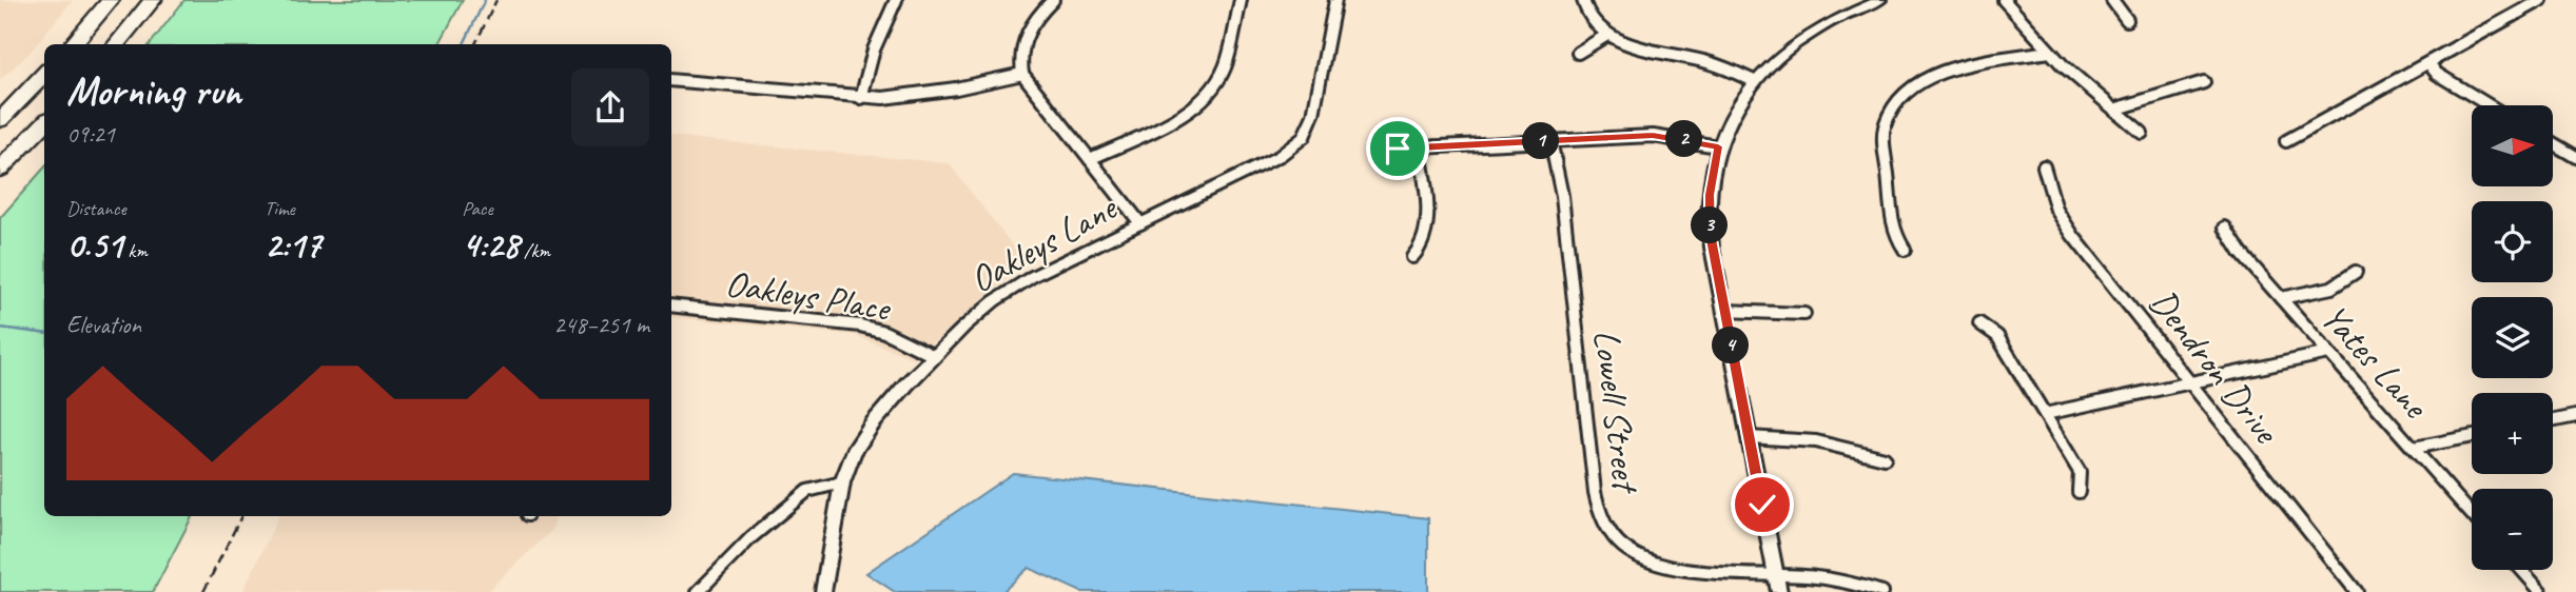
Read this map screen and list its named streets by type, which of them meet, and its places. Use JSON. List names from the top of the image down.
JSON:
{
  "streets": {
    "street": [
      "Oakleys Lane",
      "Oakleys Place",
      "Yates Lane",
      "Dendron Drive",
      "Lowell Street"
    ]
  },
  "crossings": [
    ["Oakleys Lane", "Oakleys Place"]
  ],
  "north": "right",
  "page": {
    "heading": ["Morning run", "09:21"],
    "map_buttons": ["+", "−"],
    "pins": [
      "2",
      "1",
      "3",
      "4"
    ],
    "stats": [
      ["Distance", "0.51 km"],
      ["Time", "2:17"],
      ["Pace", "4:28 /km"]
    ],
    "chart": ["Elevation", "248–251 m"]
  }
}
